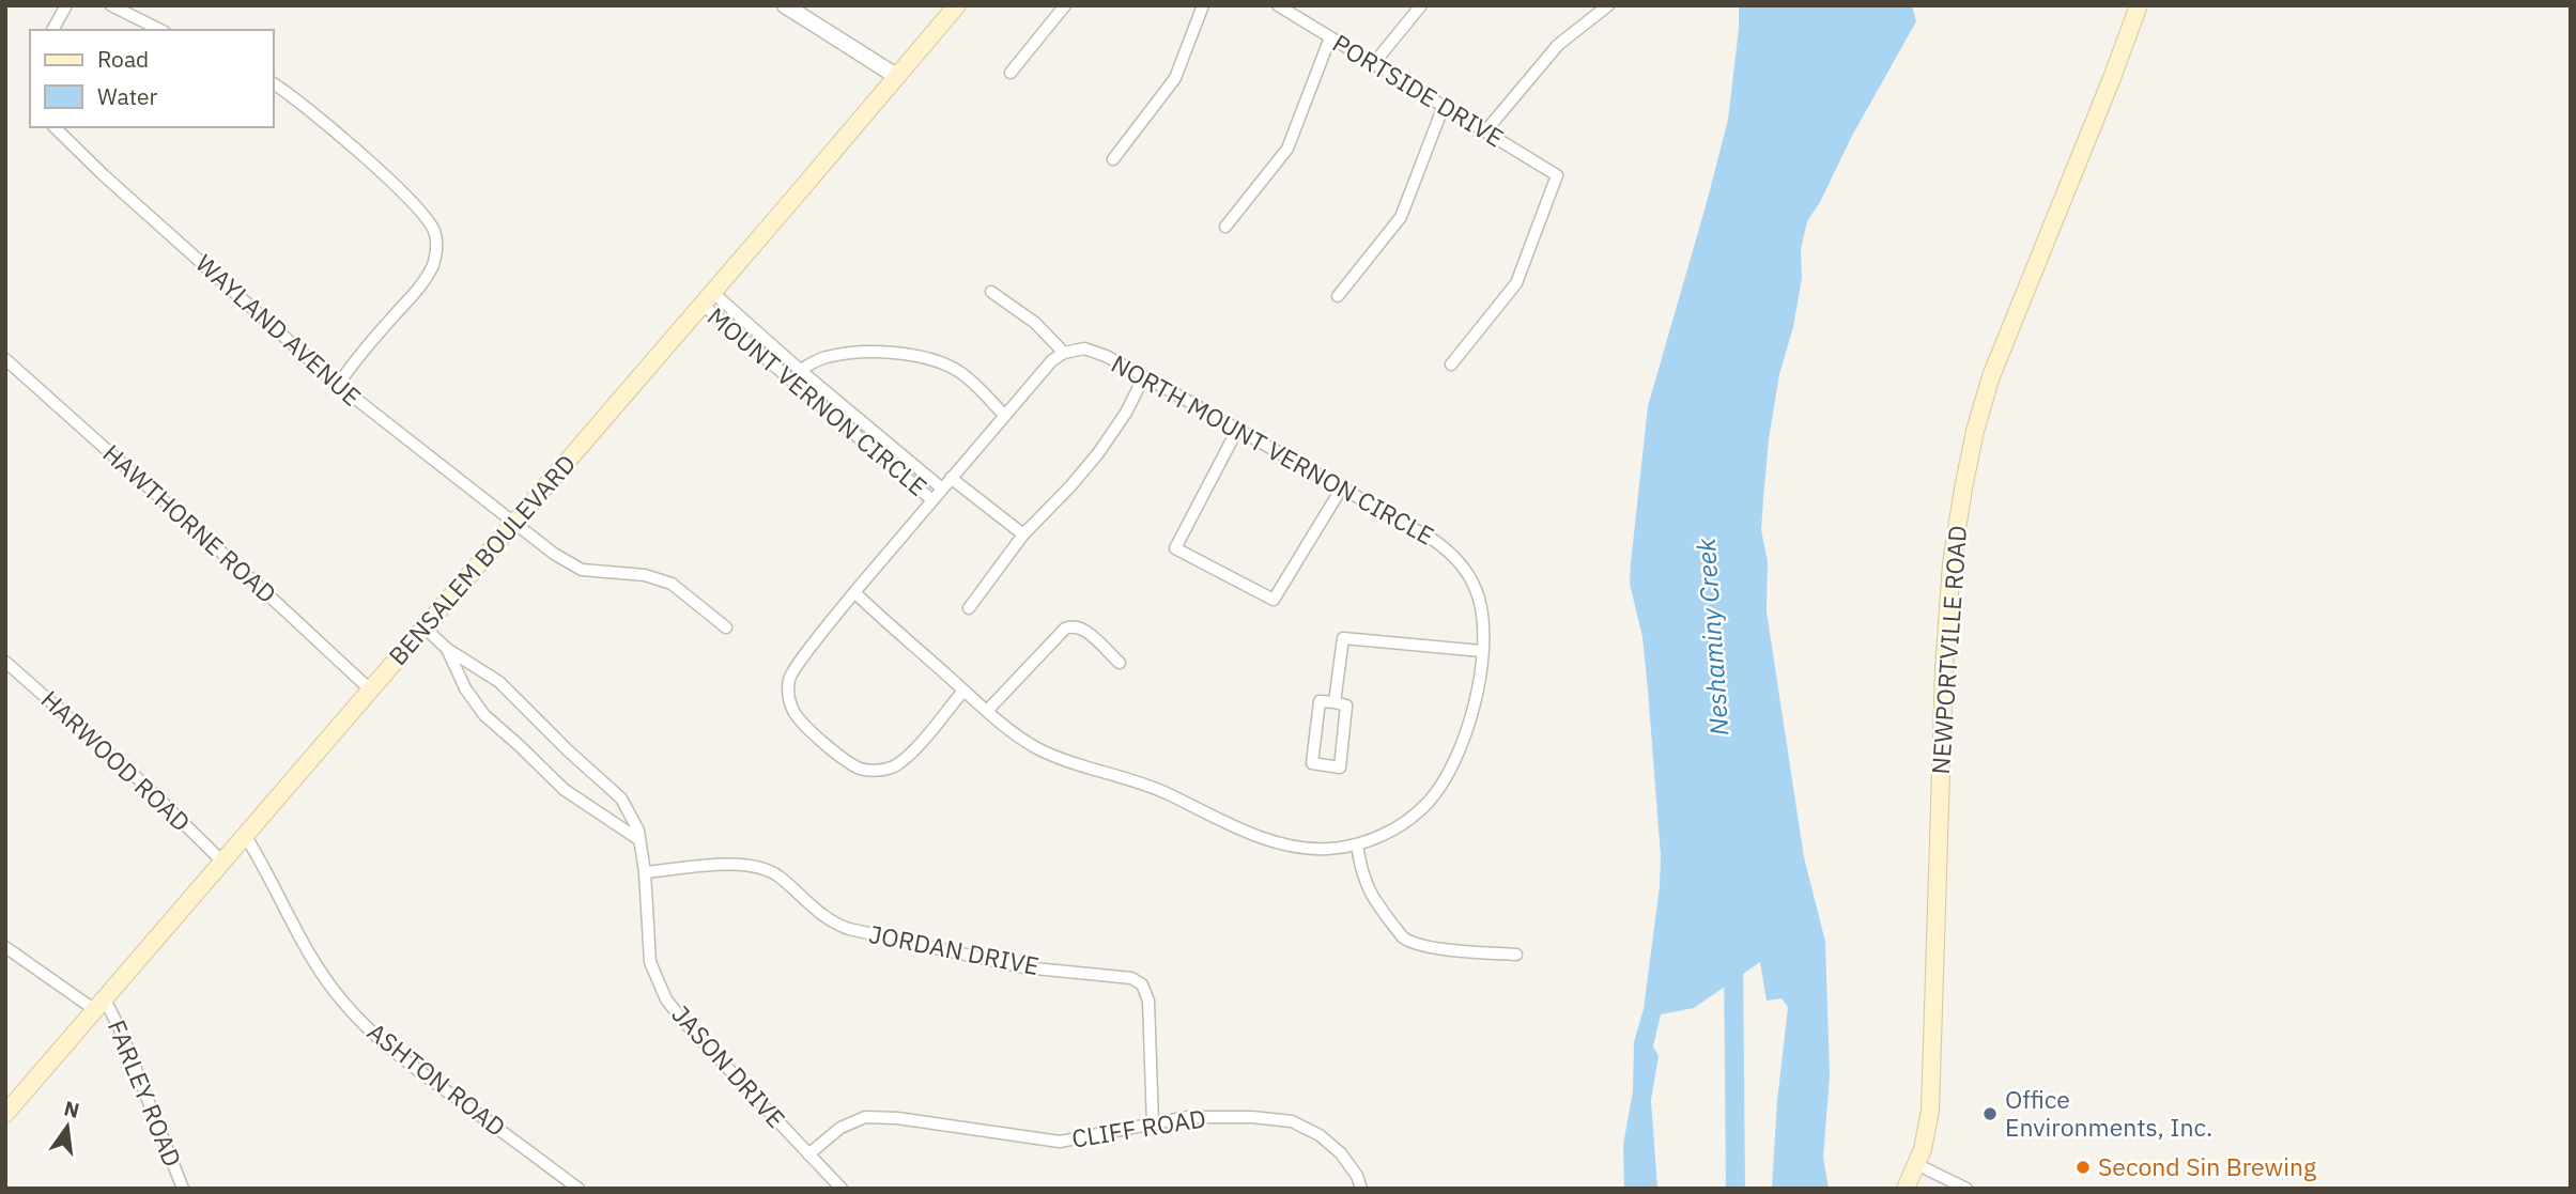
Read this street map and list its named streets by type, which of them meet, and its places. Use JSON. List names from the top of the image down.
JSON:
{
  "streets": {
    "main road": ["BENSALEM BOULEVARD", "NEWPORTVILLE ROAD"],
    "street": [
      "PORTSIDE DRIVE",
      "WAYLAND AVENUE",
      "MOUNT VERNON CIRCLE",
      "NORTH MOUNT VERNON CIRCLE",
      "HAWTHORNE ROAD",
      "HARWOOD ROAD",
      "JORDAN DRIVE",
      "JASON DRIVE",
      "ASHTON ROAD",
      "FARLEY ROAD",
      "CLIFF ROAD"
    ]
  },
  "crossings": [
    ["WAYLAND AVENUE", "BENSALEM BOULEVARD"],
    ["MOUNT VERNON CIRCLE", "BENSALEM BOULEVARD"],
    ["HAWTHORNE ROAD", "BENSALEM BOULEVARD"],
    ["BENSALEM BOULEVARD", "HARWOOD ROAD"],
    ["BENSALEM BOULEVARD", "JASON DRIVE"],
    ["BENSALEM BOULEVARD", "ASHTON ROAD"],
    ["BENSALEM BOULEVARD", "FARLEY ROAD"],
    ["JORDAN DRIVE", "JASON DRIVE"],
    ["JORDAN DRIVE", "CLIFF ROAD"],
    ["JASON DRIVE", "CLIFF ROAD"]
  ],
  "water": ["Neshaminy Creek"],
  "places": ["Office Environments, Inc.", "Second Sin Brewing"],
  "legend": ["Road", "Water"],
  "north": "top"
}
